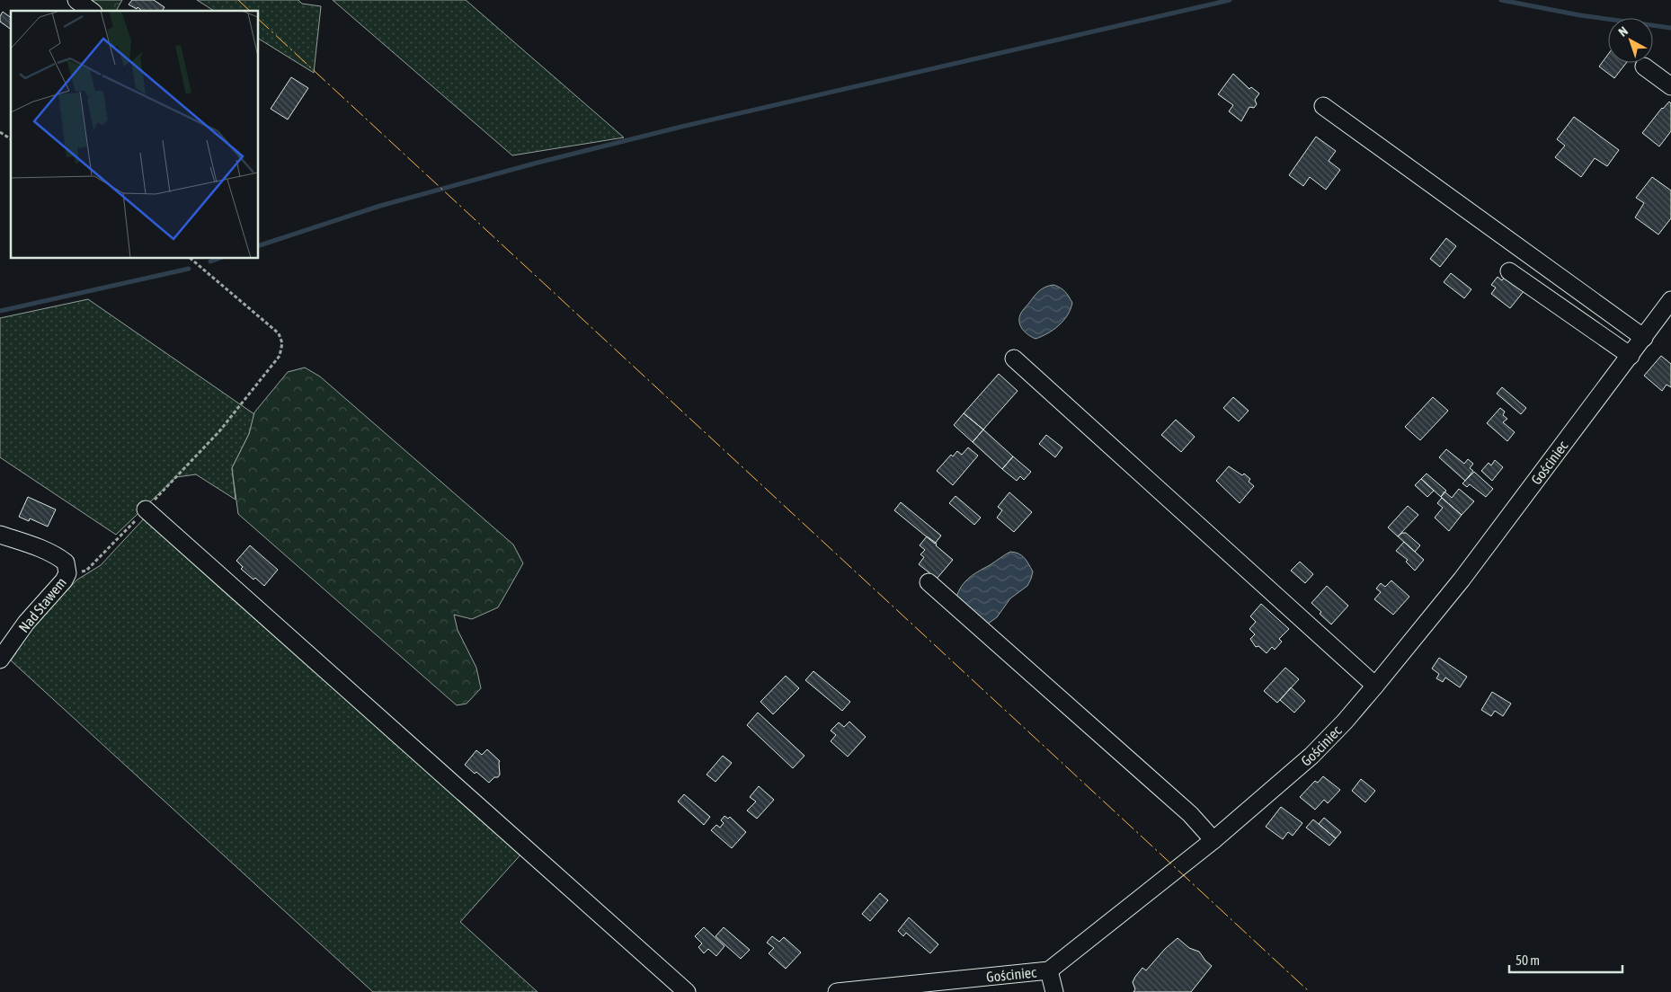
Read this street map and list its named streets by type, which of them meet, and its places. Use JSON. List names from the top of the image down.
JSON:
{
  "streets": {
    "street": ["Gościniec", "Nad Stawem"]
  },
  "scale_bar": "50 m",
  "north": "top left"
}
